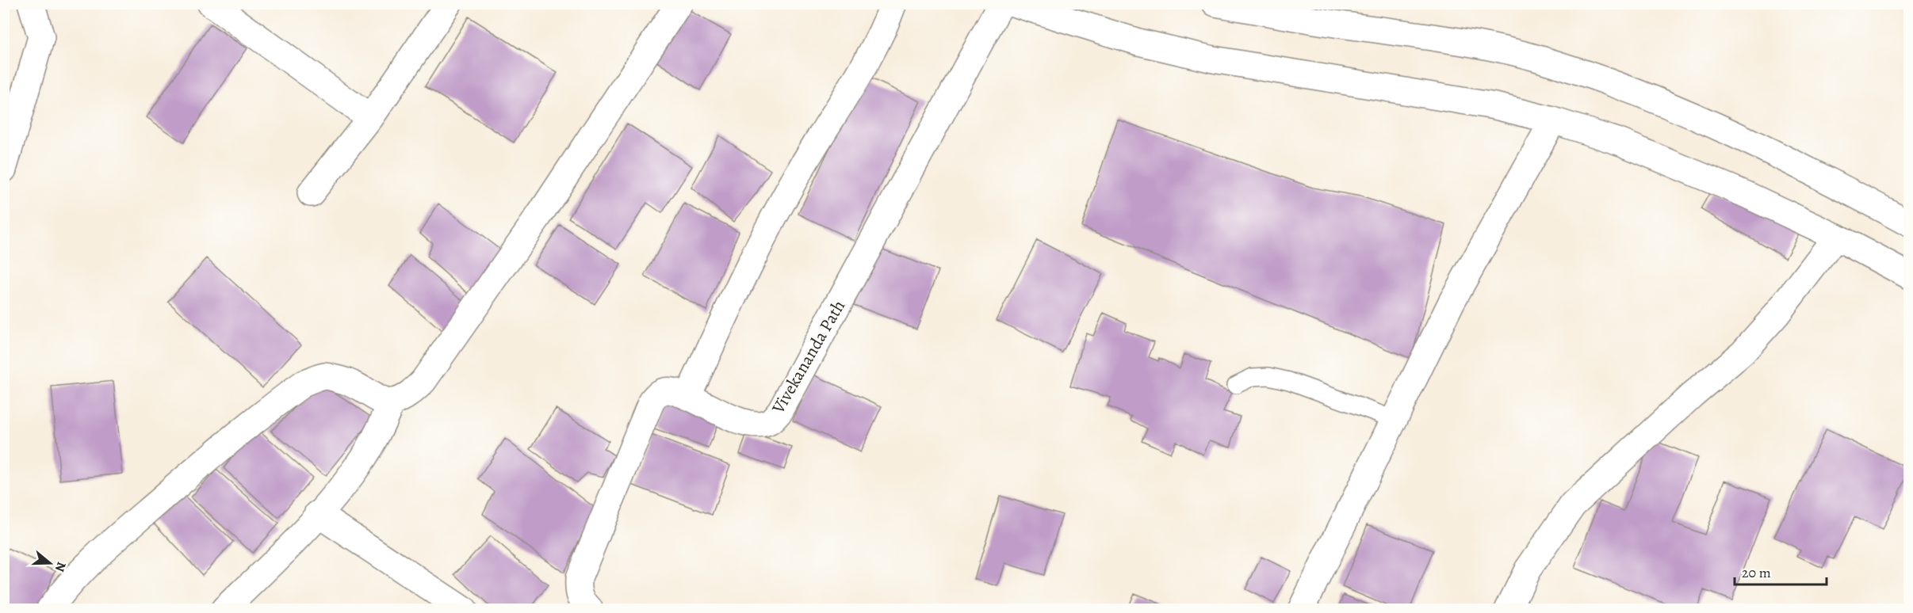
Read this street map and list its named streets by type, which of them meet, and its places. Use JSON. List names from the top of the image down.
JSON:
{
  "streets": {
    "street": ["Vivekananda Path"]
  },
  "scale_bar": "20 m",
  "north": "right"
}
